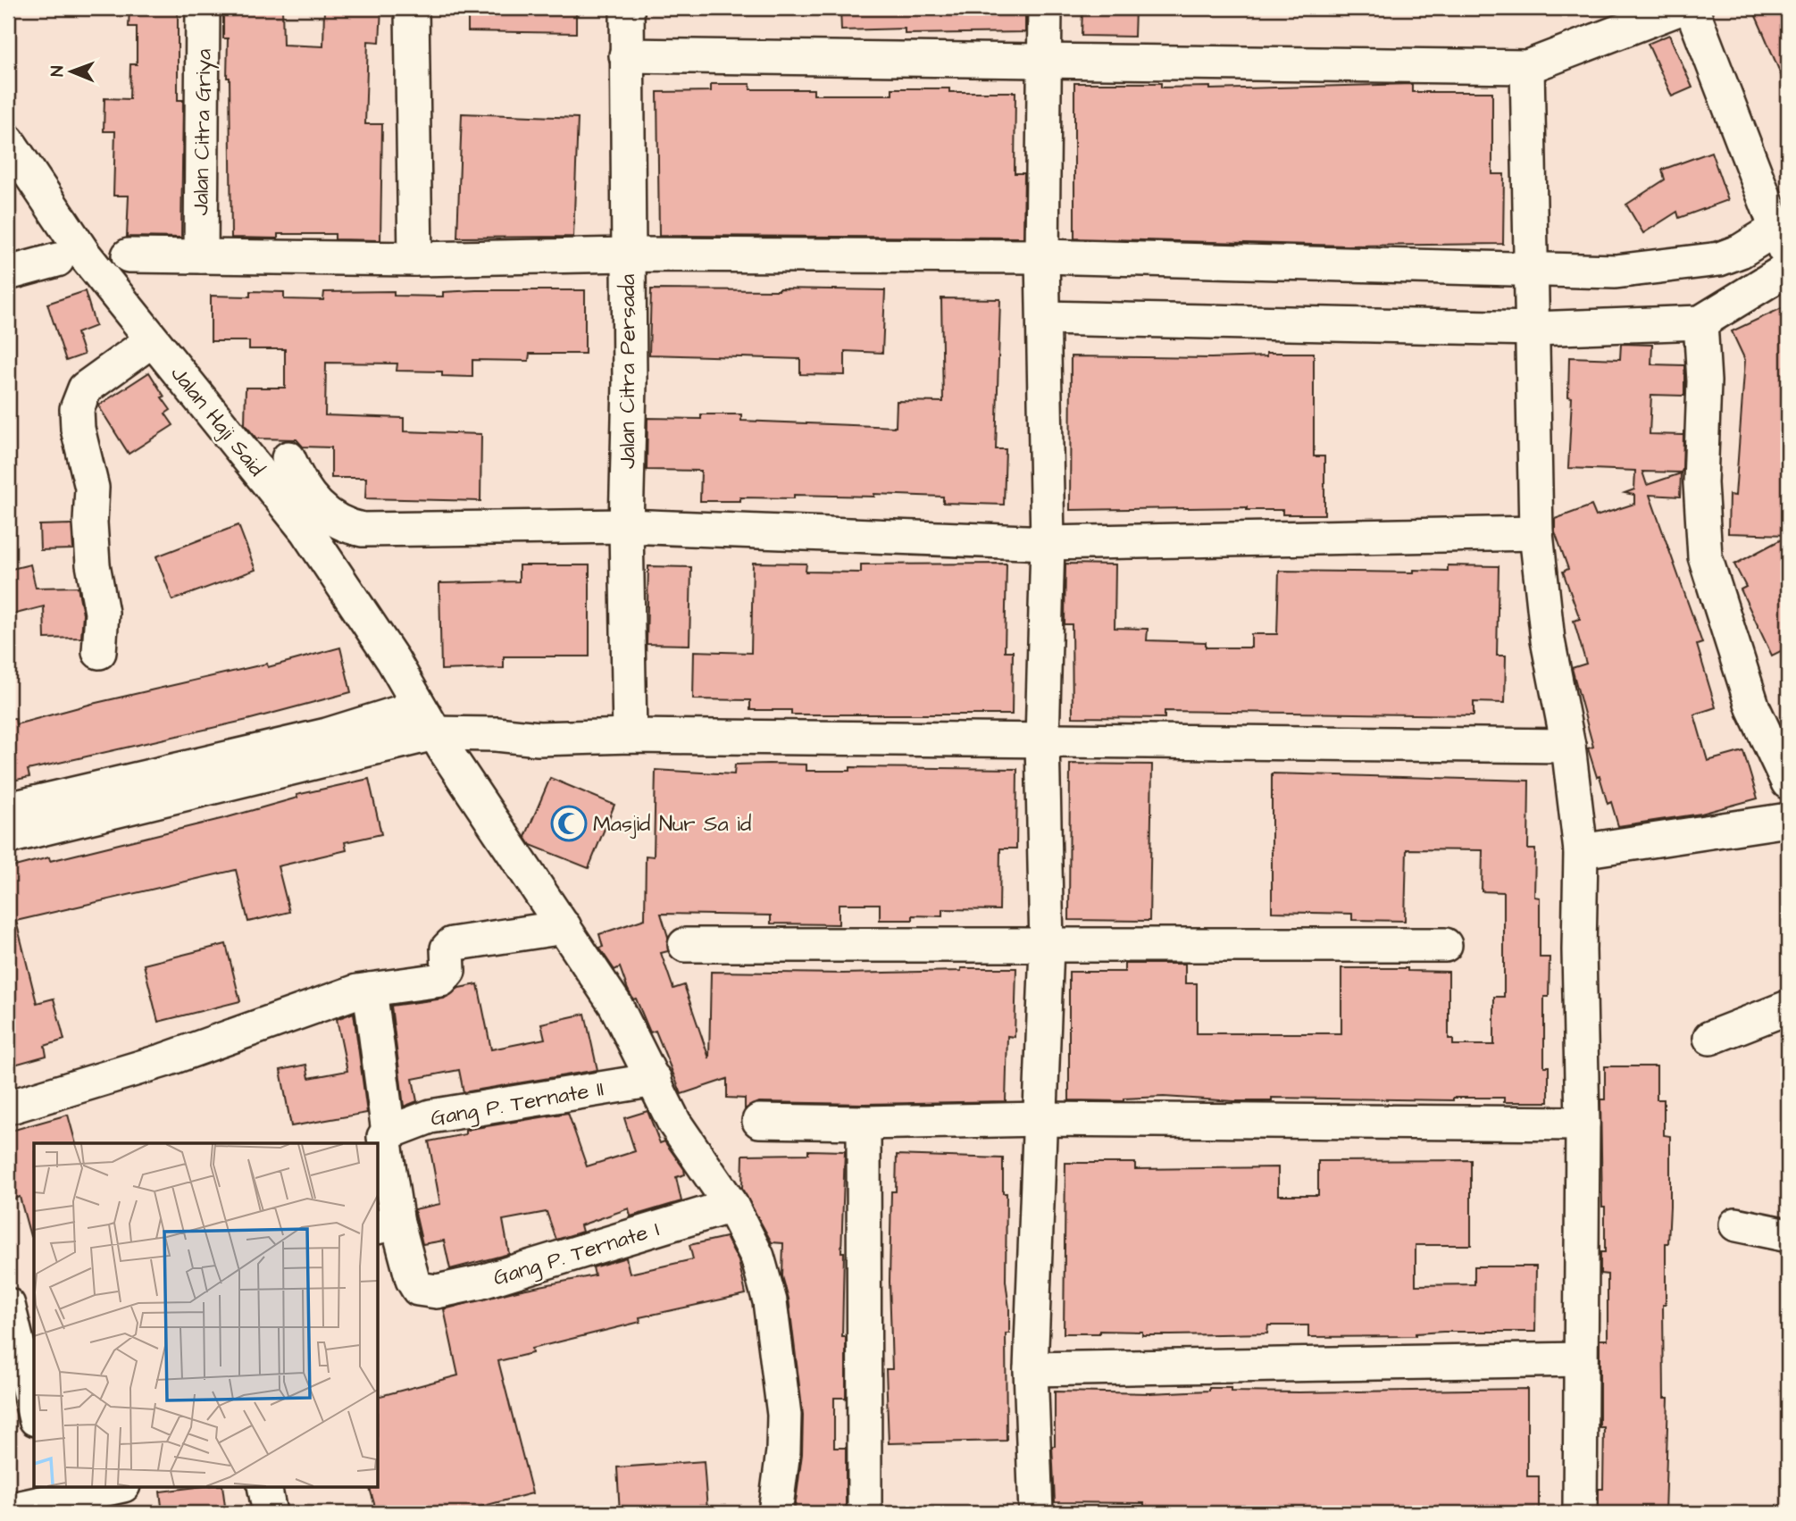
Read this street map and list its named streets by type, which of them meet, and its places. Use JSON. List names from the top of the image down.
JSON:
{
  "streets": {
    "street": [
      "Jalan Citra Griya",
      "Jalan Citra Persada",
      "Jalan Haji Said",
      "Gang P. Ternate II",
      "Gang P. Ternate I"
    ]
  },
  "crossings": [
    ["Jalan Haji Said", "Gang P. Ternate II"],
    ["Jalan Haji Said", "Gang P. Ternate I"]
  ],
  "places": {
    "mosque": ["Masjid Nur Sa id"]
  },
  "north": "left"
}
